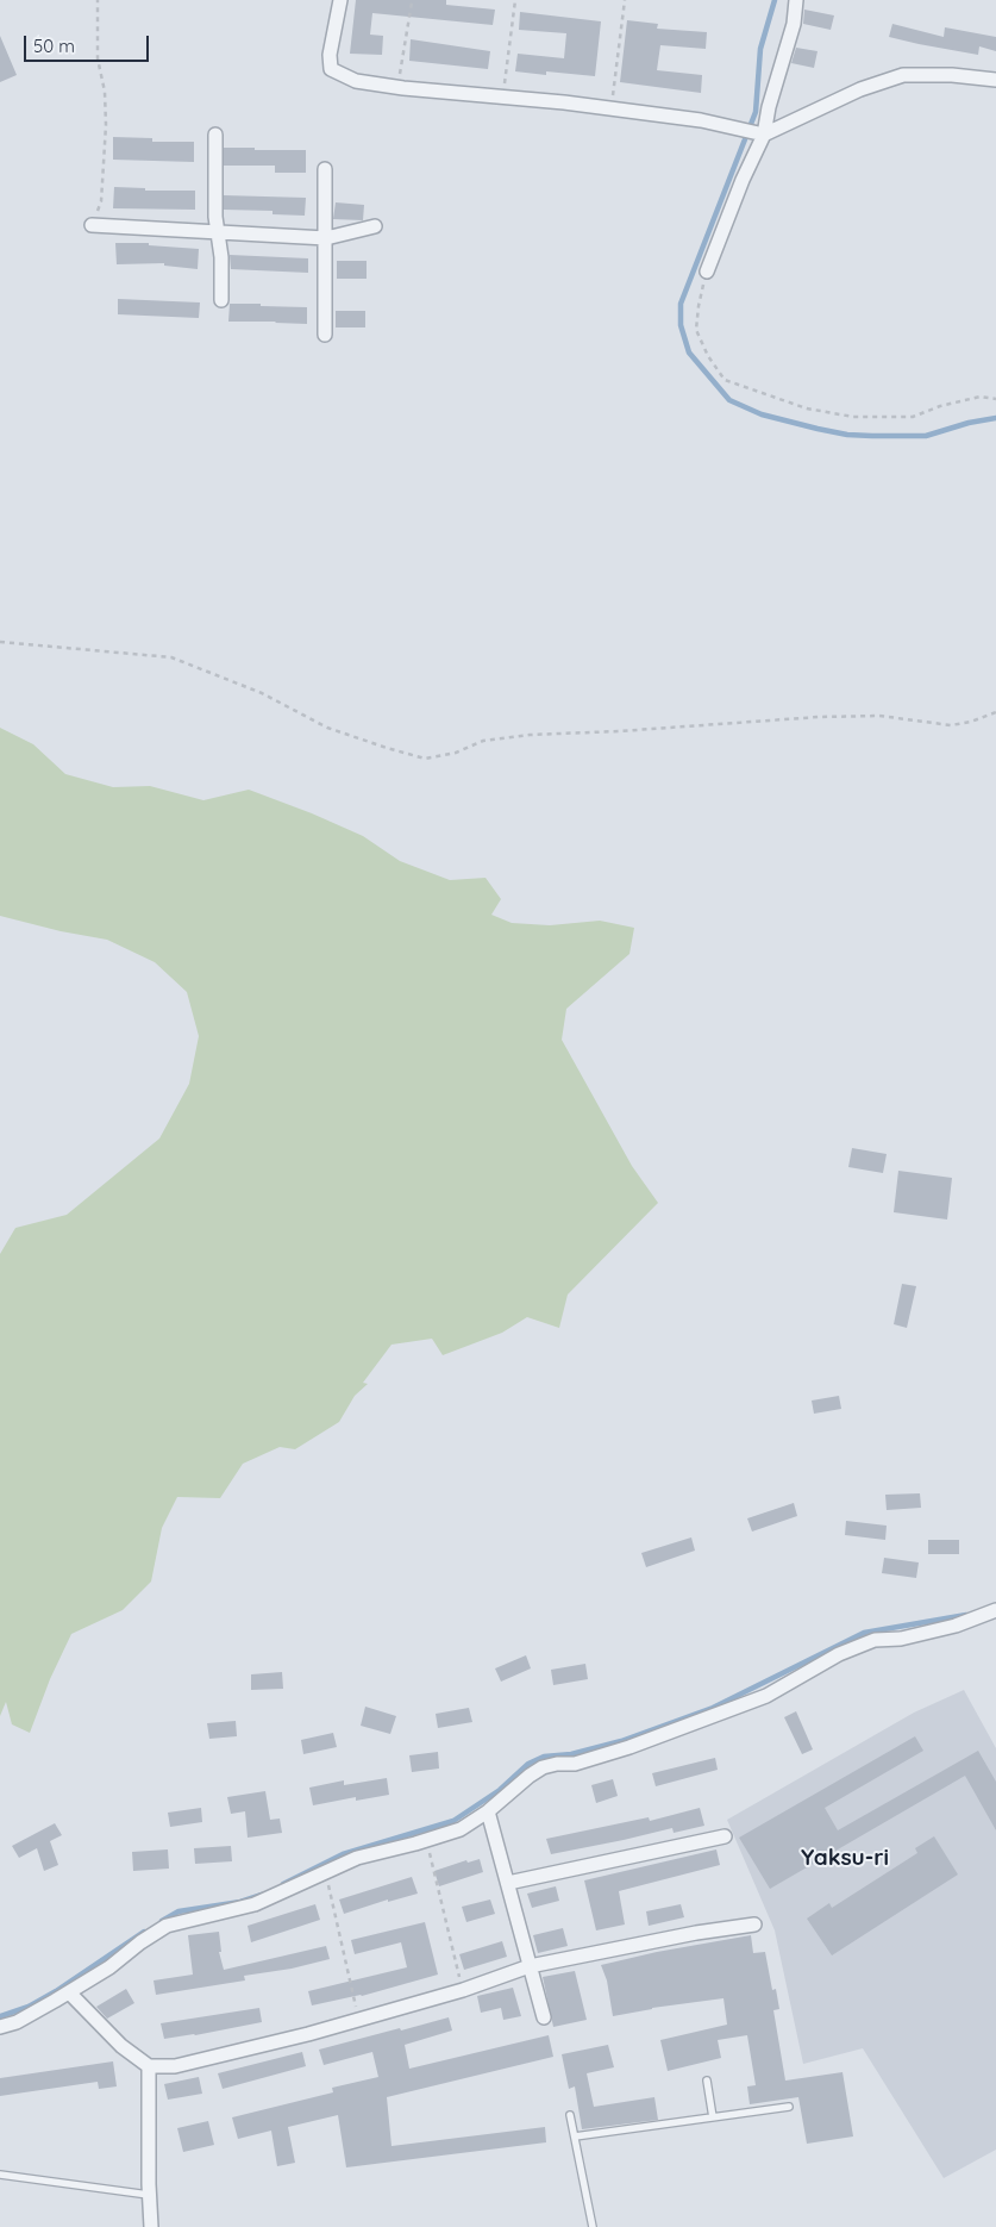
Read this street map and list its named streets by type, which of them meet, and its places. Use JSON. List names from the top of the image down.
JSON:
{
  "districts": ["Yaksu-ri"],
  "scale_bar": "50 m"
}
